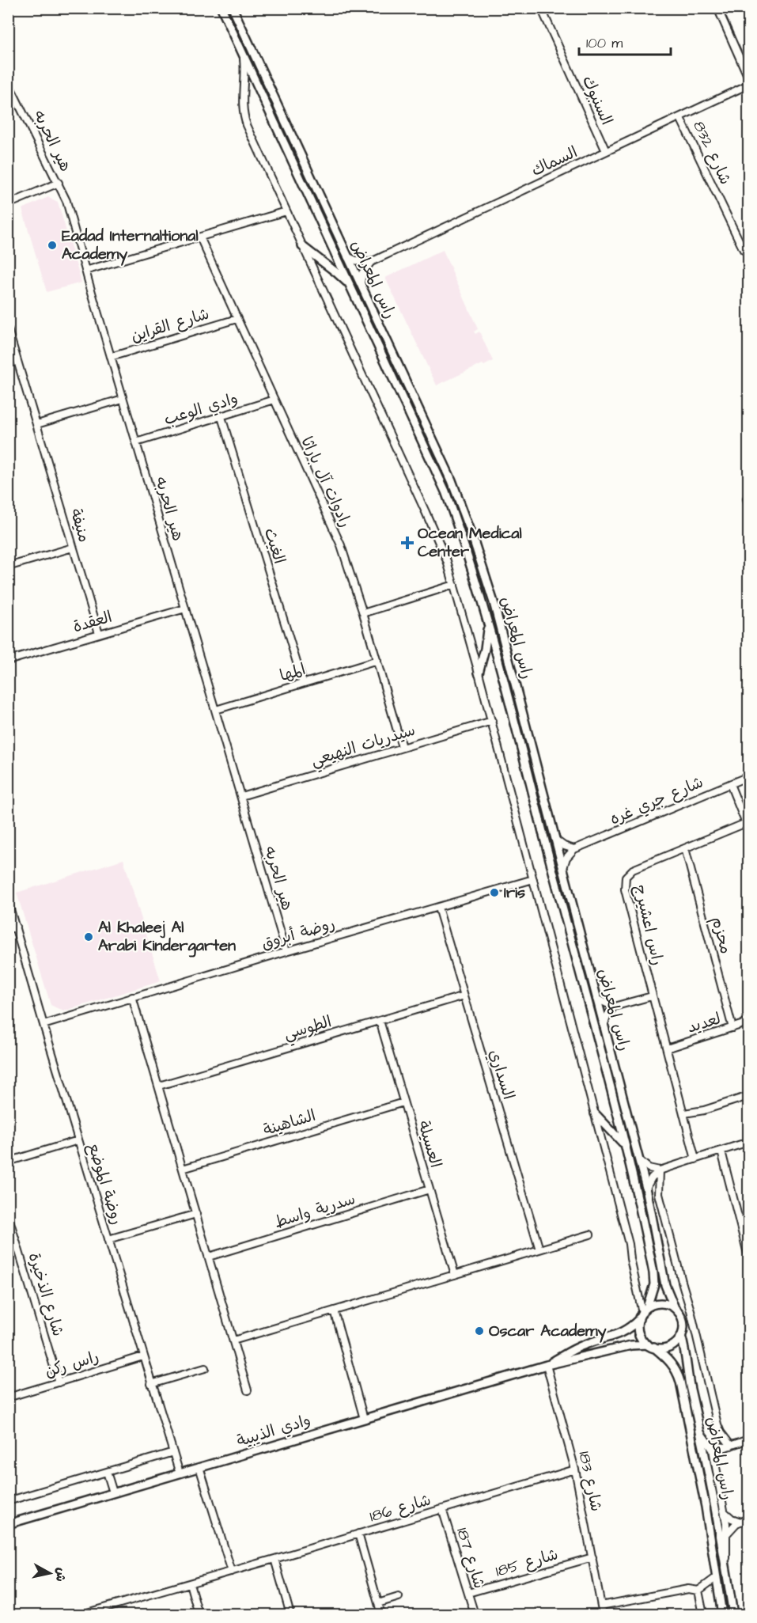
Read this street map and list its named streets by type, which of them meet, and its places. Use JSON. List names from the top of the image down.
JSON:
{
  "streets": {
    "street": [
      "السنبوك",
      "هير الحربه",
      "شارع 832",
      "السماك",
      "راس المعراض",
      "شارع القراين",
      "وادي الوعب",
      "رادوات آل باراثا",
      "منيفة",
      "الغيث",
      "العقدة",
      "المها",
      "سيدريات النهيعي",
      "شارع جري غره",
      "راس اعشيرج",
      "روضة أبروق",
      "محزم",
      "لعديد",
      "الطوسي",
      "السداري",
      "الشاهينة",
      "العسيلة",
      "روضة الموضع",
      "سدرية واسط",
      "شارع الذخيرة",
      "راس ركن",
      "وادي الذيبية",
      "شارع 183",
      "شارع 186",
      "شارع 187",
      "شارع 185"
    ]
  },
  "crossings": [
    ["السنبوك", "السماك"],
    ["هير الحربه", "شارع القراين"],
    ["هير الحربه", "وادي الوعب"],
    ["هير الحربه", "العقدة"],
    ["هير الحربه", "المها"],
    ["هير الحربه", "سيدريات النهيعي"],
    ["هير الحربه", "روضة أبروق"],
    ["شارع 832", "السماك"],
    ["راس المعراض", "سيدريات النهيعي"],
    ["راس المعراض", "روضة أبروق"],
    ["راس المعراض", "وادي الذيبية"],
    ["شارع القراين", "رادوات آل باراثا"],
    ["وادي الوعب", "رادوات آل باراثا"],
    ["وادي الوعب", "الغيث"],
    ["رادوات آل باراثا", "المها"],
    ["رادوات آل باراثا", "سيدريات النهيعي"],
    ["منيفة", "العقدة"],
    ["الغيث", "المها"],
    ["راس اعشيرج", "محزم"],
    ["راس اعشيرج", "لعديد"],
    ["روضة أبروق", "السداري"],
    ["روضة أبروق", "روضة الموضع"],
    ["محزم", "لعديد"],
    ["الطوسي", "السداري"],
    ["الطوسي", "العسيلة"],
    ["الشاهينة", "العسيلة"],
    ["العسيلة", "سدرية واسط"],
    ["روضة الموضع", "راس ركن"],
    ["روضة الموضع", "وادي الذيبية"],
    ["شارع الذخيرة", "راس ركن"],
    ["وادي الذيبية", "شارع 183"],
    ["شارع 183", "شارع 186"],
    ["شارع 183", "شارع 185"],
    ["شارع 186", "شارع 187"],
    ["شارع 187", "شارع 185"]
  ],
  "places": {
    "other": [
      "Eadad Internaltional Academy",
      "Iris",
      "Al Khaleej Al Arabi Kindergarten",
      "Oscar Academy"
    ],
    "health": ["Ocean Medical Center"]
  },
  "scale_bar": "100 m",
  "north": "right"
}
